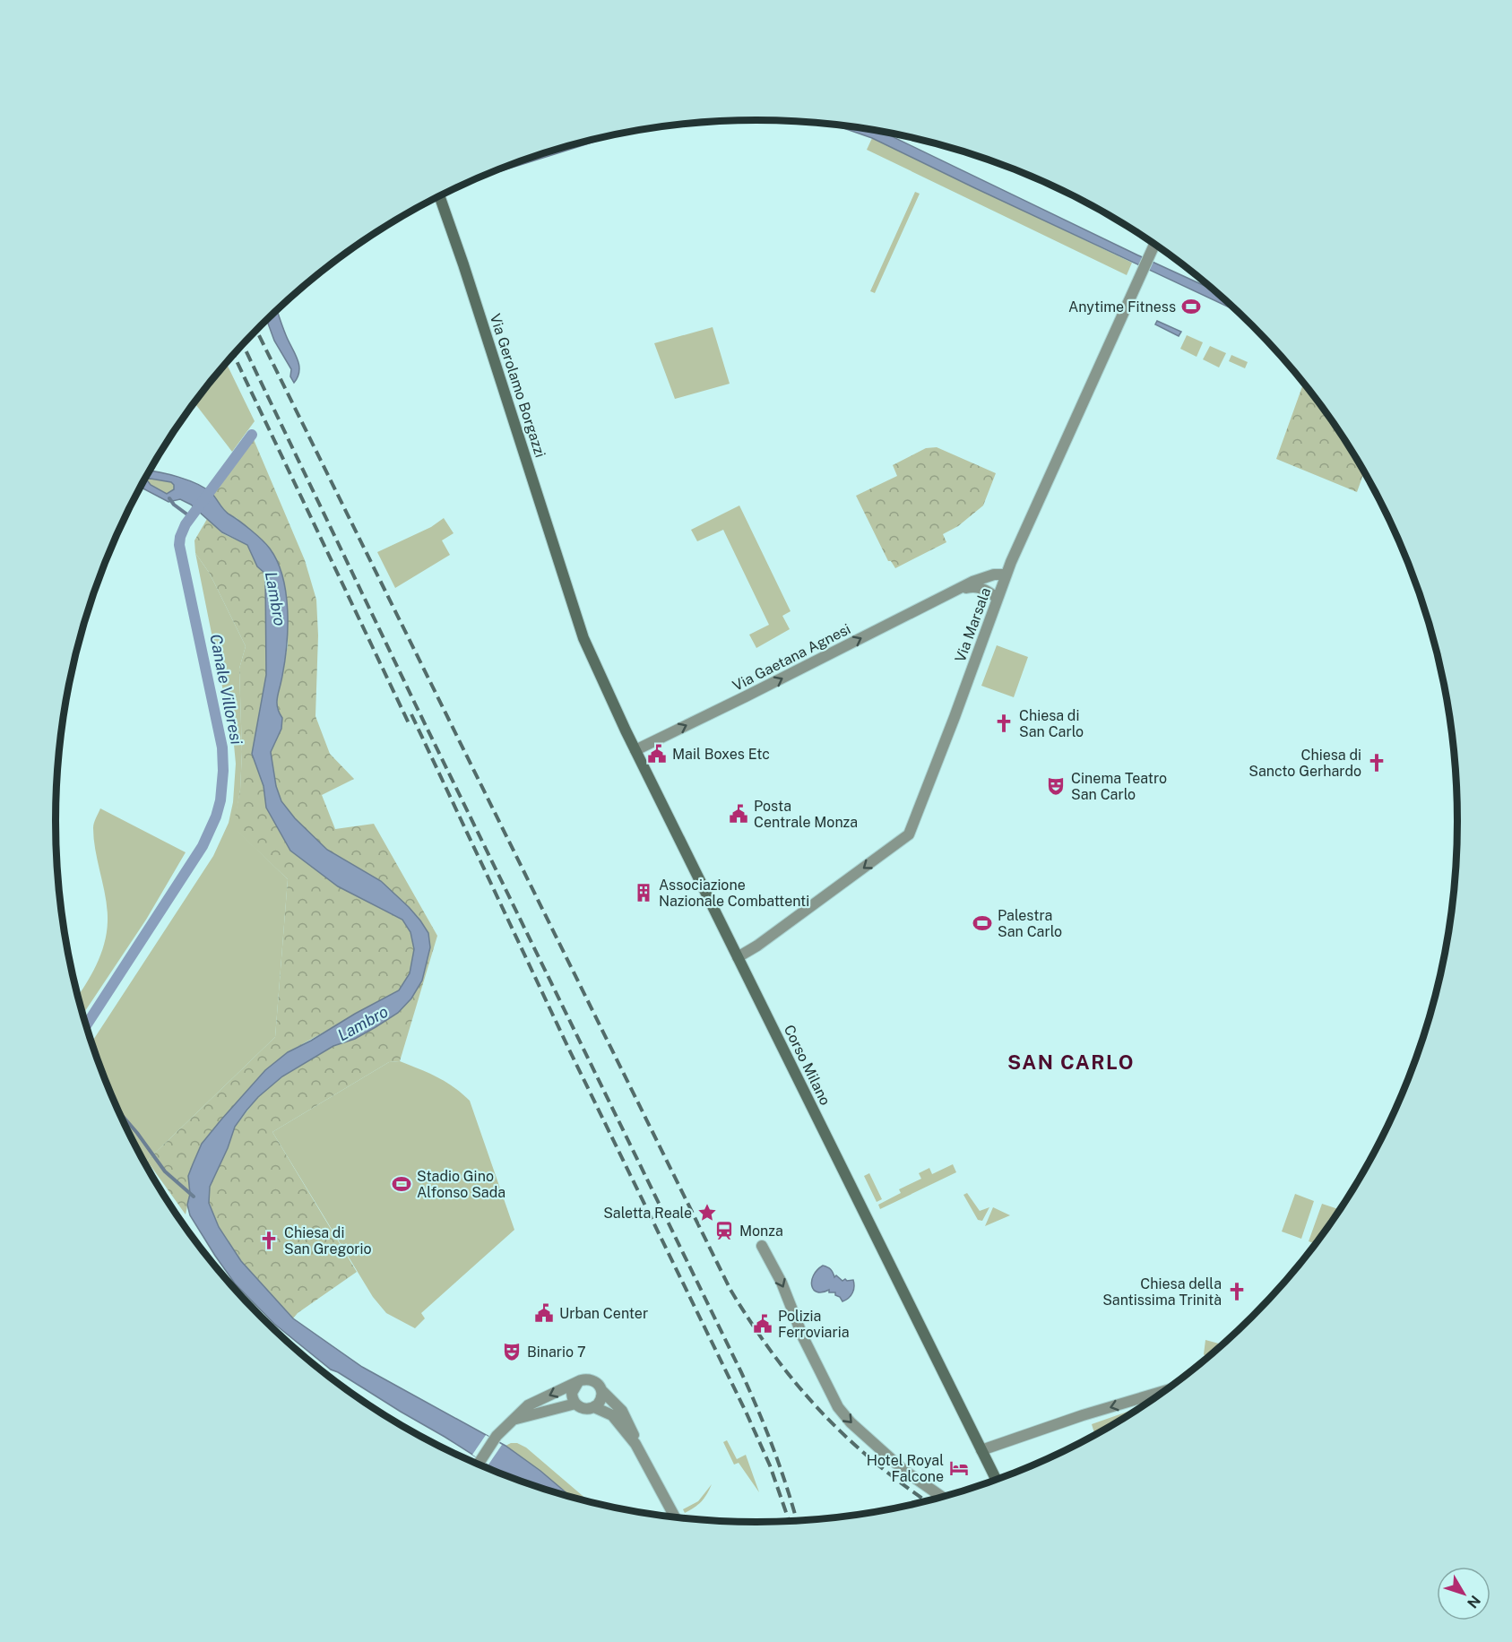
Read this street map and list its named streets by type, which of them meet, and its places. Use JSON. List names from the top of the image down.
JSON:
{
  "streets": {
    "main road": ["Via Gerolamo Borgazzi", "Corso Milano"],
    "street": ["Via Marsala", "Via Gaetana Agnesi"]
  },
  "crossings": [
    ["Via Gerolamo Borgazzi", "Corso Milano"],
    ["Via Marsala", "Via Gaetana Agnesi"],
    ["Via Marsala", "Corso Milano"],
    ["Via Gaetana Agnesi", "Corso Milano"]
  ],
  "one_way": ["Via Marsala", "Via Gaetana Agnesi"],
  "districts": ["SAN CARLO"],
  "water": ["Lambro", "Canale Villoresi"],
  "places": {
    "sports": ["Anytime Fitness", "Palestra San Carlo", "Stadio Gino Alfonso Sada"],
    "church": [
      "Chiesa di San Carlo",
      "Chiesa di Sancto Gerhardo",
      "Chiesa di San Gregorio",
      "Chiesa della Santissima Trinità"
    ],
    "public building": [
      "Mail Boxes Etc",
      "Posta Centrale Monza",
      "Urban Center",
      "Polizia Ferroviaria"
    ],
    "theatre": ["Cinema Teatro San Carlo", "Binario 7"],
    "building": ["Associazione Nazionale Combattenti"],
    "place": ["Saletta Reale"],
    "station": ["Monza"],
    "hotel": ["Hotel Royal Falcone"]
  },
  "north": "bottom right"
}
